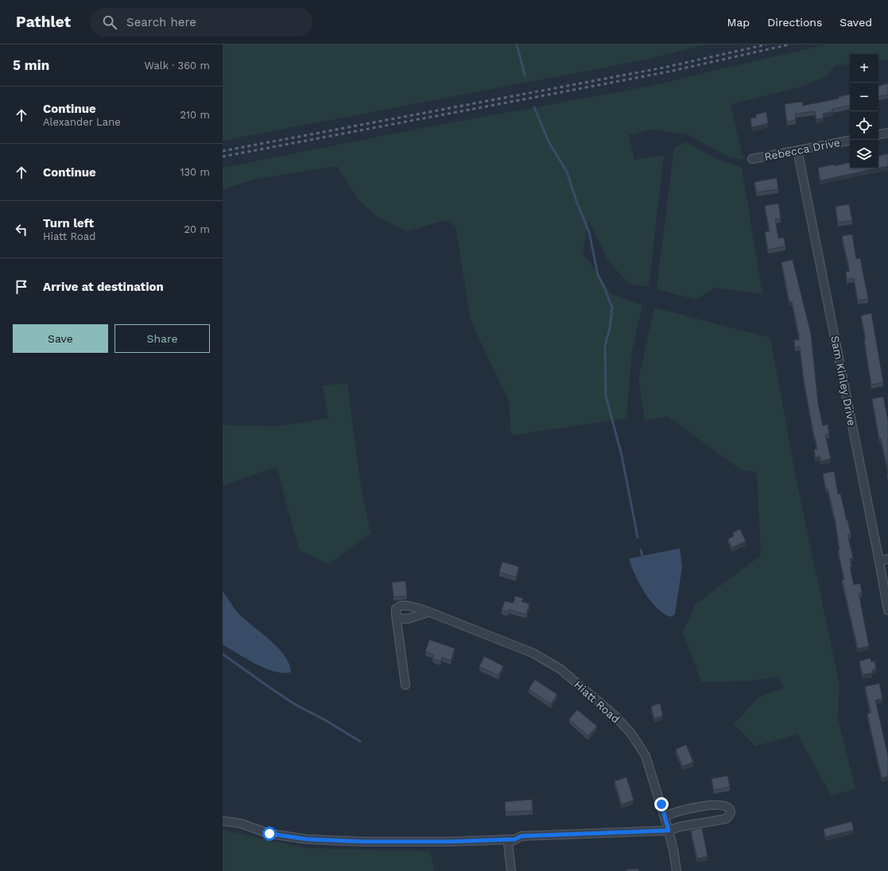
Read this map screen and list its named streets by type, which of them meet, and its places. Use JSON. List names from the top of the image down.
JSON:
{
  "streets": {
    "street": ["Rebecca Drive", "Sam Kinley Drive", "Hiatt Road"]
  },
  "crossings": [
    ["Rebecca Drive", "Sam Kinley Drive"]
  ],
  "page": {
    "header": "Pathlet",
    "search": "Search here",
    "nav": ["Map", "Directions", "Saved"],
    "heading": ["5 min", "Walk · 360 m"],
    "map_buttons": ["+", "−"],
    "list": [
      ["Continue", "Alexander Lane", "210 m"],
      ["Continue", "130 m"],
      ["Turn left", "Hiatt Road", "20 m"],
      "Arrive at destination"
    ],
    "buttons": ["Save", "Share"]
  }
}
